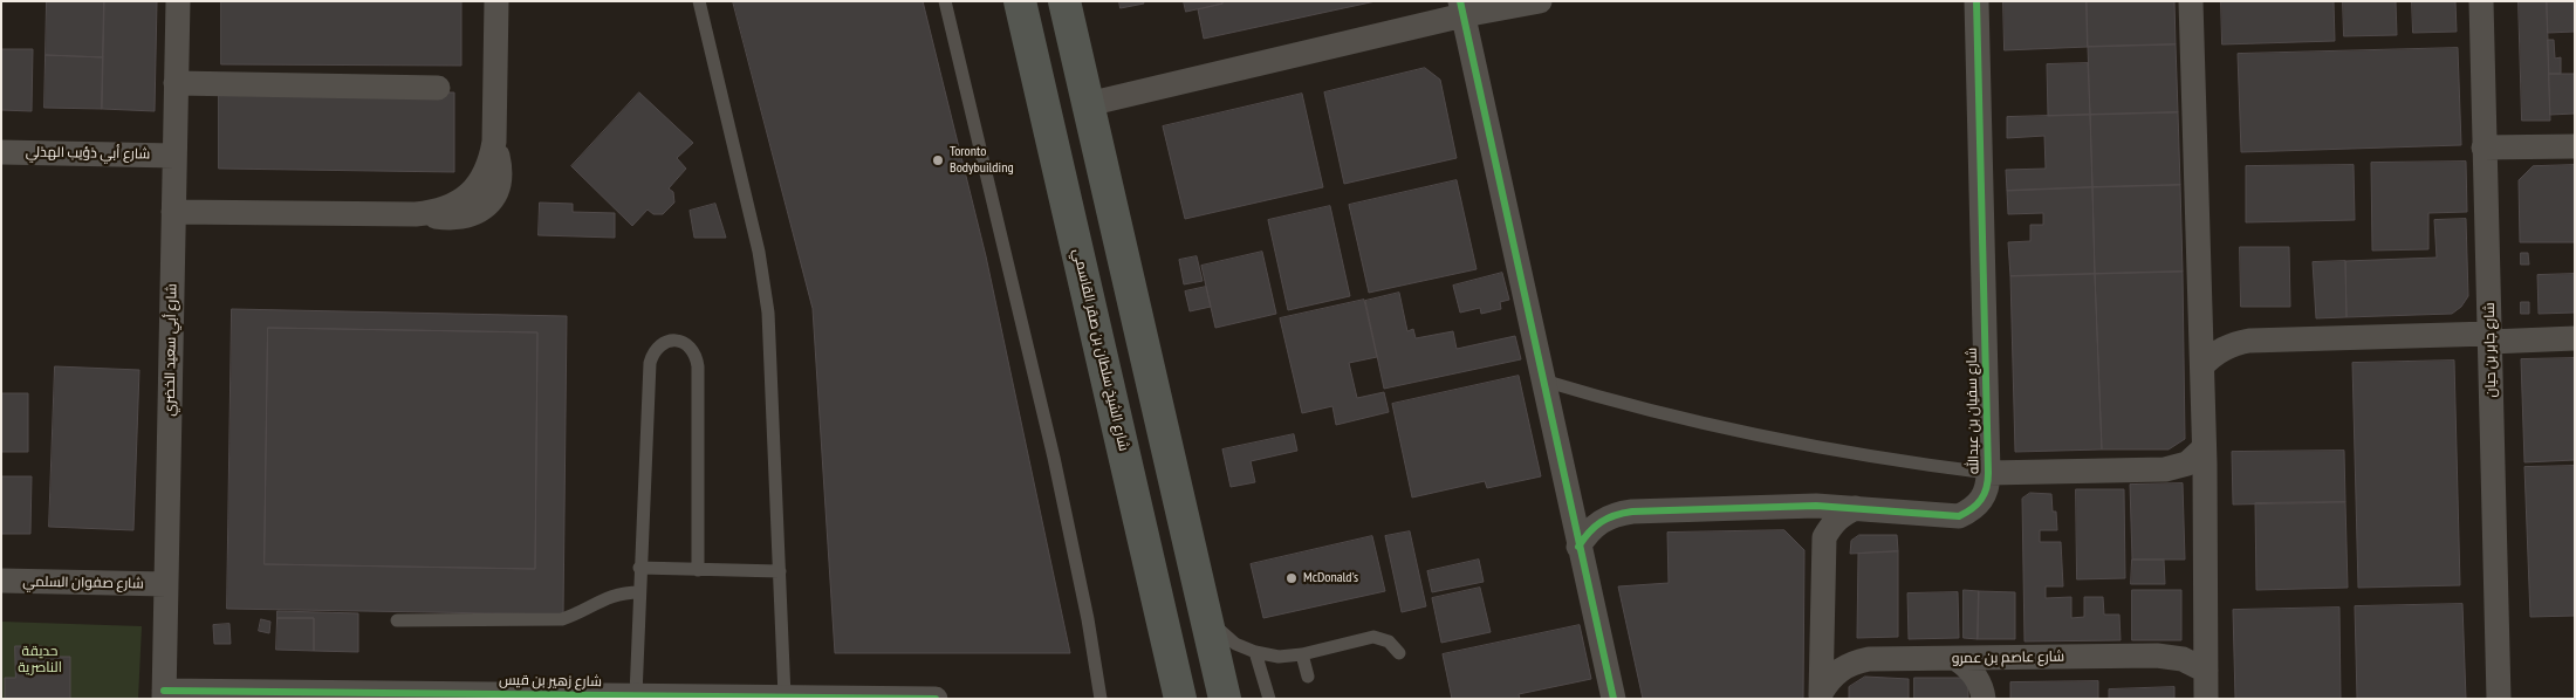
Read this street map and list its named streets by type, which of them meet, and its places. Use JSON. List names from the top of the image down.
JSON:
{
  "streets": {
    "main road": ["شارع الشيخ سلطان بن صقر القاسمي"],
    "street": [
      "شارع أبي ذؤيب الهذلي",
      "شارع أبي سعيد الخضري",
      "شارع جابر بن حيان",
      "شارع سفيان بن عبدالله",
      "شارع صفوان السلمي",
      "شارع عاصم بن عمرو",
      "شارع زهير بن قيس"
    ]
  },
  "crossings": [
    ["شارع أبي ذؤيب الهذلي", "شارع أبي سعيد الخضري"],
    ["شارع أبي سعيد الخضري", "شارع صفوان السلمي"],
    ["شارع أبي سعيد الخضري", "شارع زهير بن قيس"]
  ],
  "parks": ["حديقة الناصرية"],
  "places": ["Toronto Bodybuilding", "McDonald's"]
}
